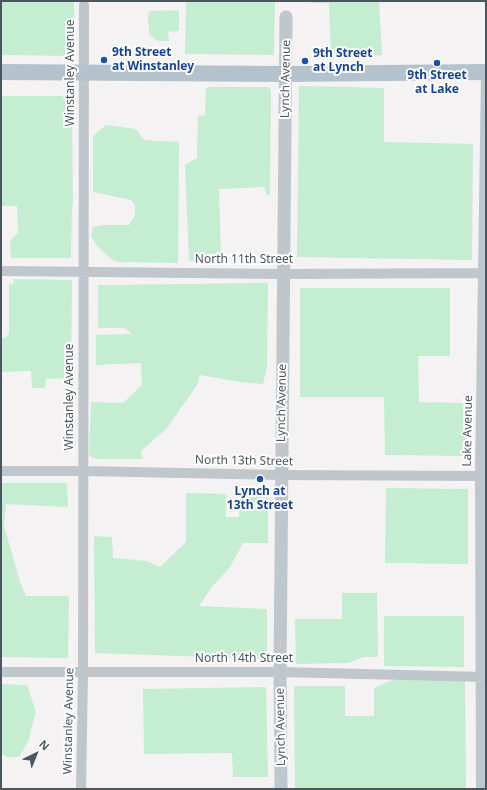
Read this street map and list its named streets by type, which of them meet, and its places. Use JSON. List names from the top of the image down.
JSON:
{
  "streets": {
    "street": [
      "Winstanley Avenue",
      "Lynch Avenue",
      "North 11th Street",
      "Lake Avenue",
      "North 13th Street",
      "North 14th Street"
    ]
  },
  "crossings": [
    ["Winstanley Avenue", "North 11th Street"],
    ["Winstanley Avenue", "North 13th Street"],
    ["Winstanley Avenue", "North 14th Street"],
    ["Lynch Avenue", "North 11th Street"],
    ["Lynch Avenue", "North 13th Street"],
    ["Lynch Avenue", "North 14th Street"],
    ["North 11th Street", "Lake Avenue"],
    ["Lake Avenue", "North 13th Street"],
    ["Lake Avenue", "North 14th Street"]
  ],
  "places": [
    "9th Street at Winstanley",
    "9th Street at Lynch",
    "9th Street at Lake",
    "Lynch at 13th Street"
  ],
  "north": "top right"
}
